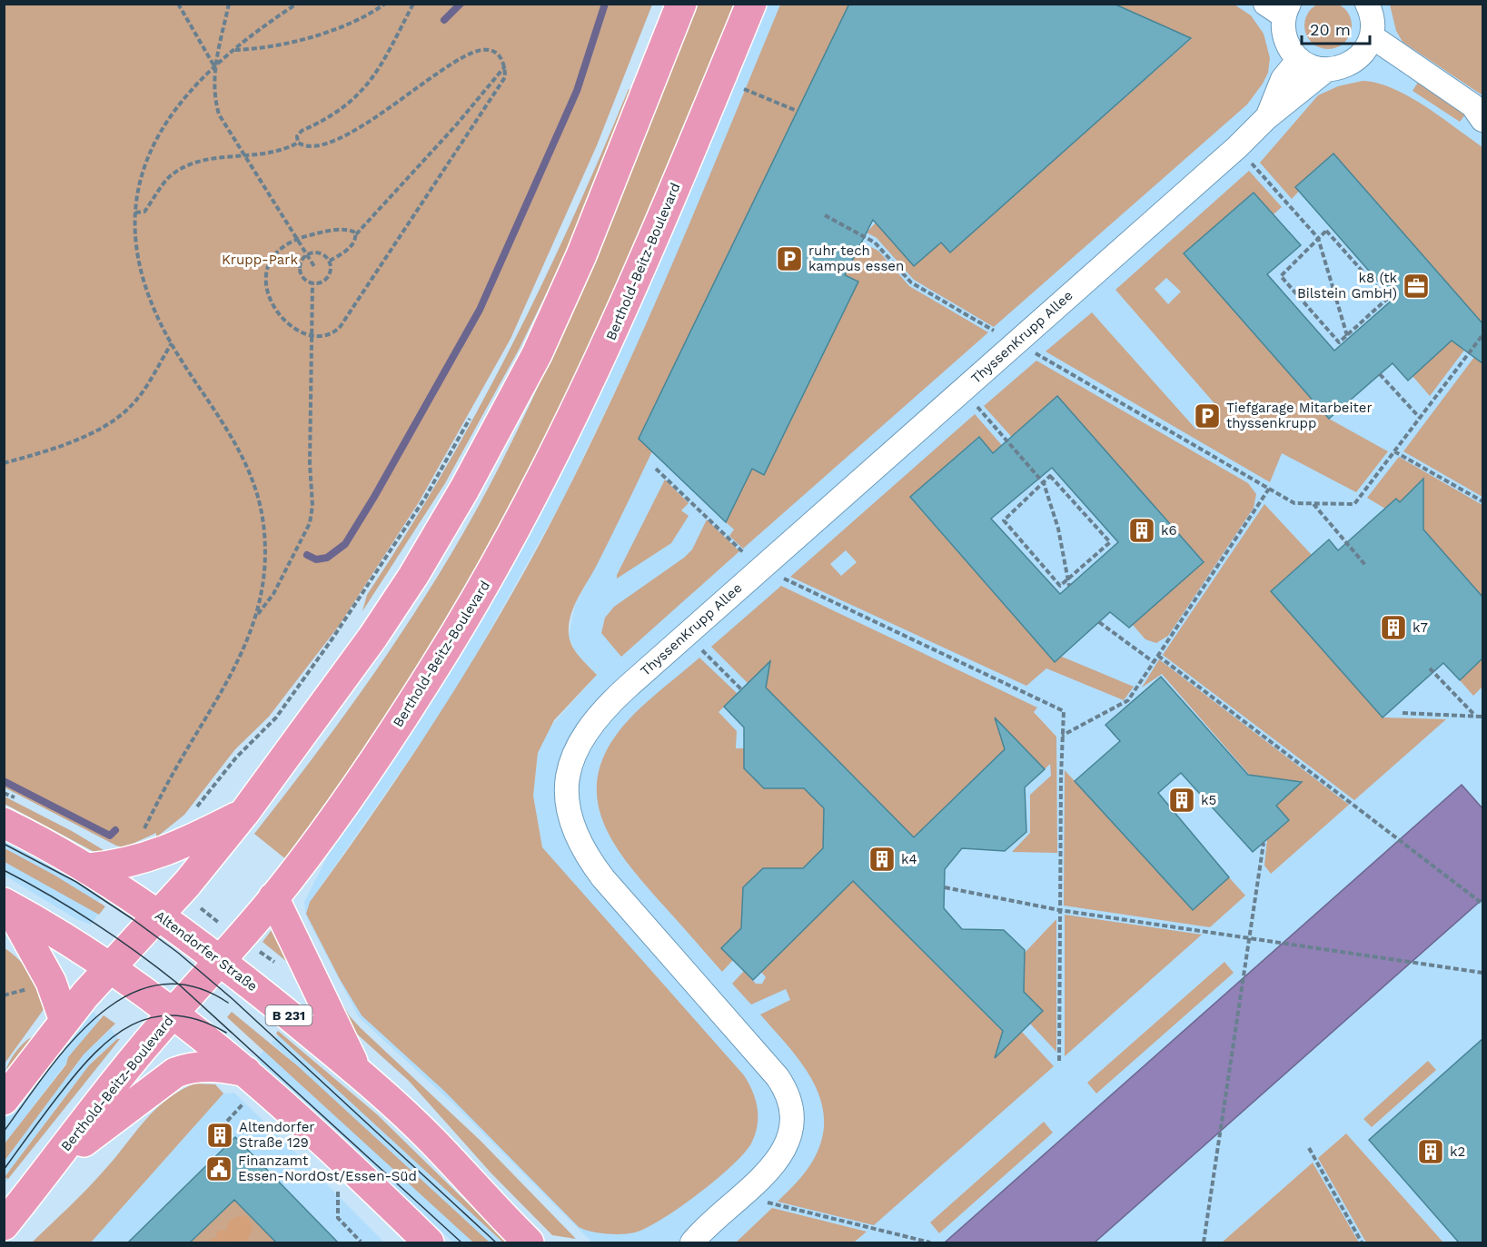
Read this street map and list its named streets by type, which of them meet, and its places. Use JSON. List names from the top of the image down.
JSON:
{
  "streets": {
    "main road": ["Berthold-Beitz-Boulevard", "Altendorfer Straße", "B 231"],
    "street": ["ThyssenKrupp Allee"]
  },
  "crossings": [
    ["Berthold-Beitz-Boulevard", "Altendorfer Straße"]
  ],
  "parks": ["Krupp-Park"],
  "places": {
    "parking": ["ruhr tech kampus essen", "Tiefgarage Mitarbeiter thyssenkrupp"],
    "office": ["k8 (tk Bilstein GmbH)"],
    "building": [
      "k6",
      "k7",
      "k5",
      "k4",
      "Altendorfer Straße 129",
      "k2"
    ],
    "public building": ["Finanzamt Essen-NordOst/Essen-Süd"]
  },
  "scale_bar": "20 m"
}
